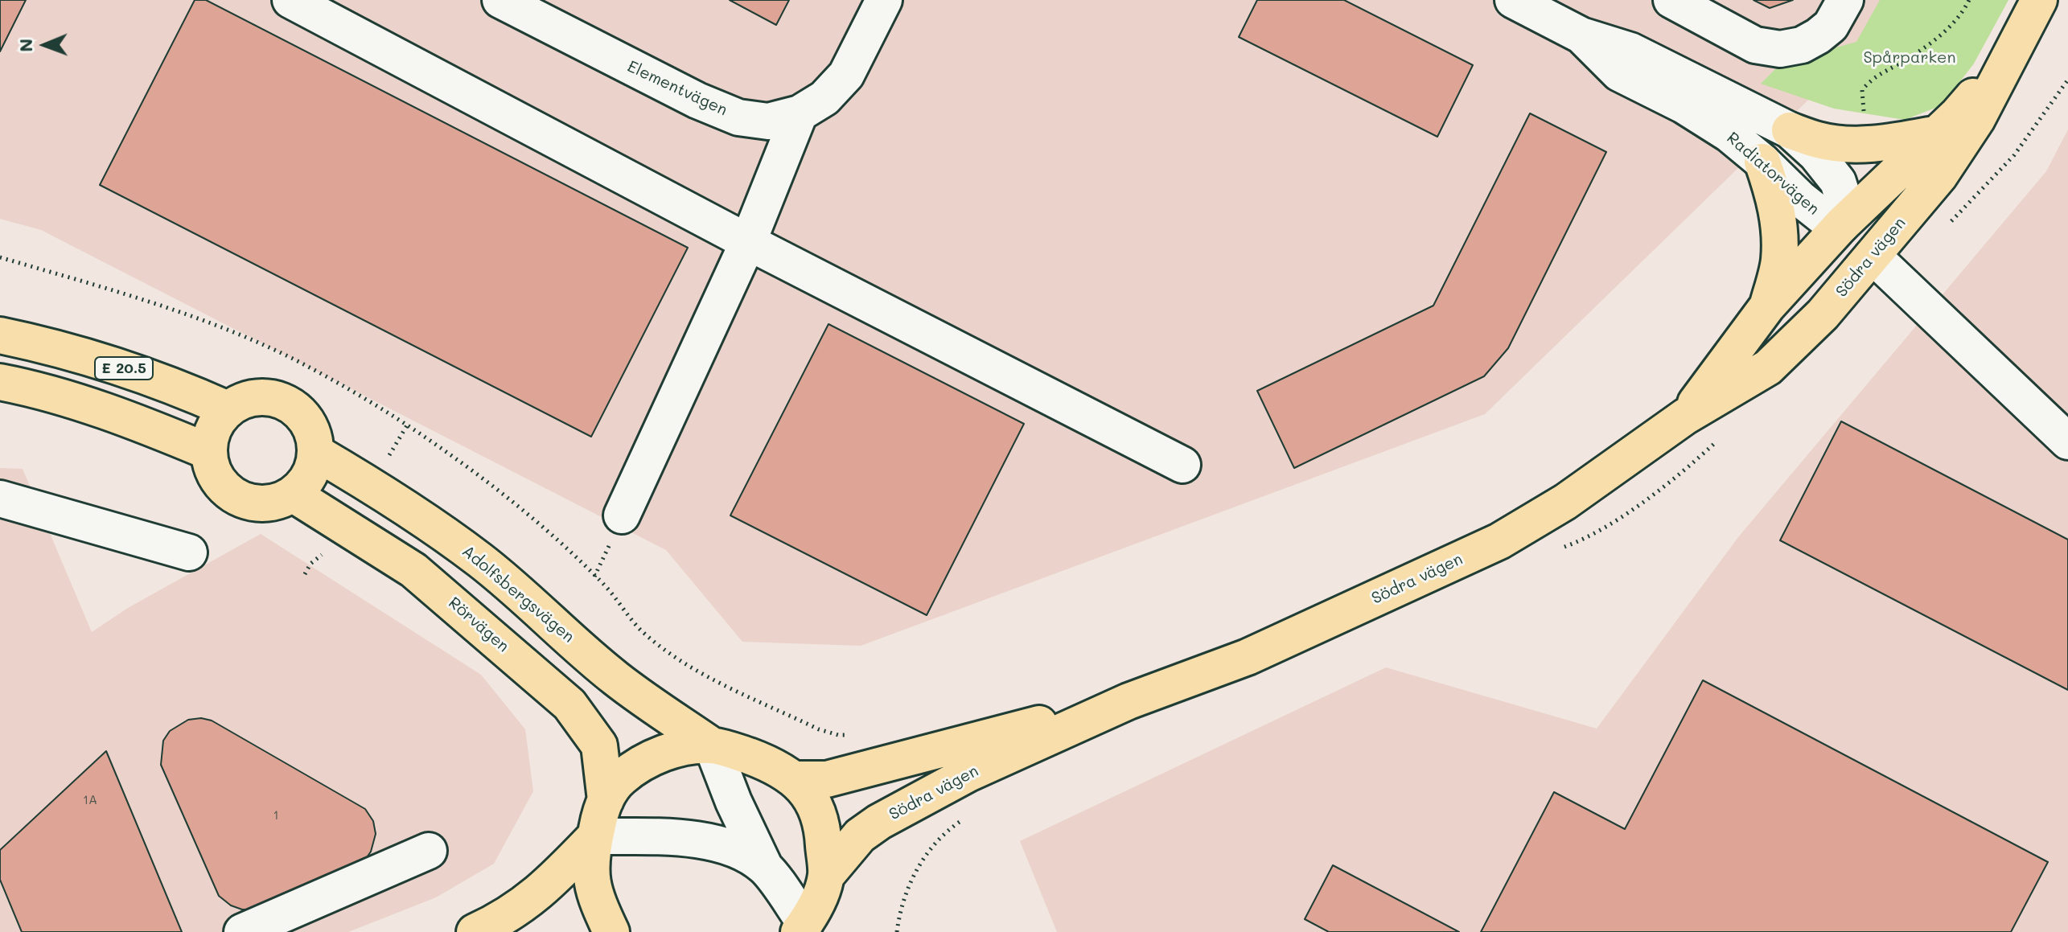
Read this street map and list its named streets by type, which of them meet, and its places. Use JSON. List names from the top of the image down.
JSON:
{
  "streets": {
    "main road": [
      "Södra vägen",
      "E 20.5",
      "Adolfsbergsvägen",
      "Rörvägen"
    ],
    "street": ["Elementvägen", "Radiatorvägen"]
  },
  "crossings": [
    ["Radiatorvägen", "Södra vägen"],
    ["E 20.5", "Adolfsbergsvägen"],
    ["E 20.5", "Rörvägen"],
    ["Adolfsbergsvägen", "Rörvägen"]
  ],
  "parks": ["Spårparken"],
  "house_numbers": ["1A", "1"],
  "north": "left"
}
